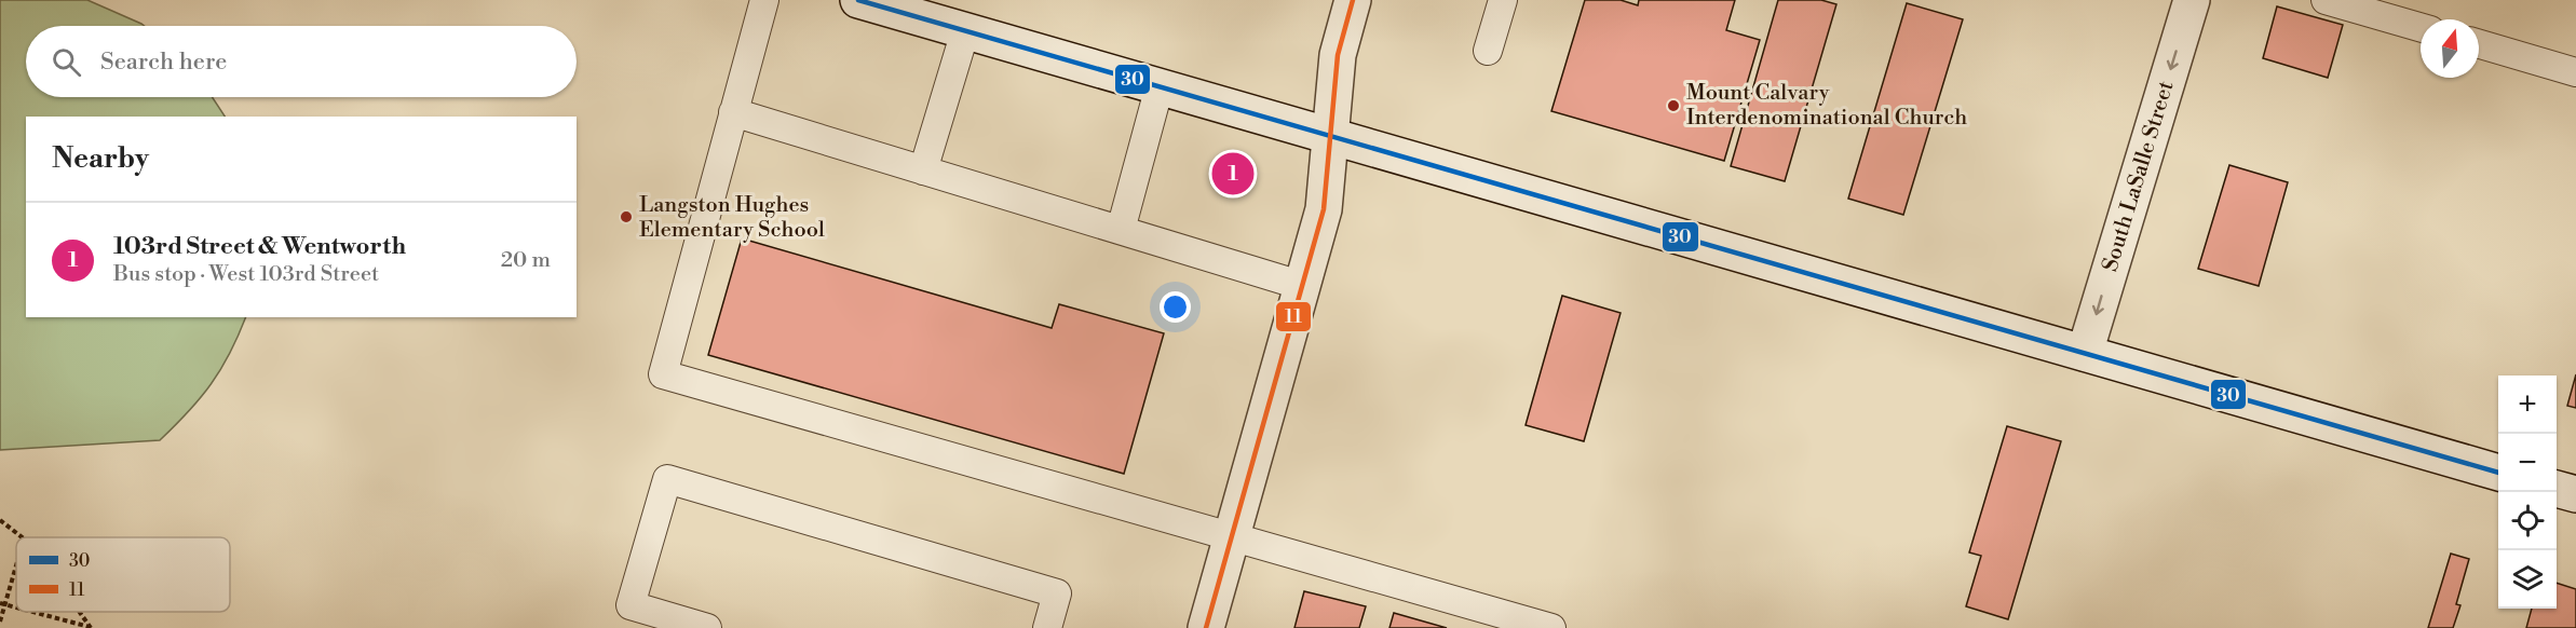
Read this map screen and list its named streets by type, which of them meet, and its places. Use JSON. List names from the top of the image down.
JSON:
{
  "streets": {
    "main road": ["South LaSalle Street"]
  },
  "one_way": ["South LaSalle Street"],
  "places": ["Mount Calvary Interdenominational Church", "Langston Hughes Elementary School"],
  "lines": ["transit line 30", "transit line 11"],
  "legend": ["30", "11"],
  "north": "top",
  "page": {
    "search": "Search here",
    "heading": "Nearby",
    "pins": "1",
    "list": [
      {
        "mark": "1",
        "name": "103rd Street & Wentworth",
        "note": "Bus stop · West 103rd Street",
        "value": "20 m"
      }
    ],
    "map_buttons": ["+", "−"]
  }
}
